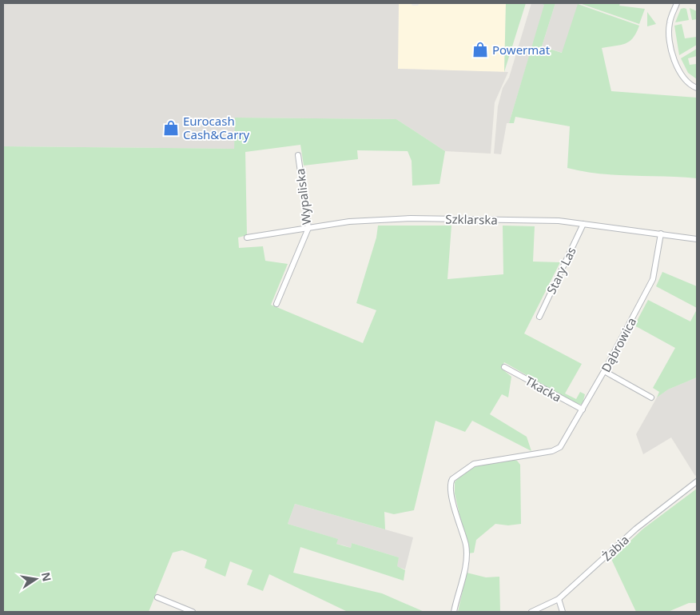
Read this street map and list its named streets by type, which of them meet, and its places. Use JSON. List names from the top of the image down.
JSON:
{
  "streets": {
    "street": [
      "Wypaliska",
      "Szklarska",
      "Stary Las",
      "Dąbrowica",
      "Tkacka",
      "Żabia"
    ]
  },
  "crossings": [
    ["Wypaliska", "Szklarska"],
    ["Szklarska", "Stary Las"],
    ["Szklarska", "Dąbrowica"],
    ["Dąbrowica", "Tkacka"]
  ],
  "places": {
    "shop": ["Powermat", "Eurocash Cash&Carry"]
  },
  "north": "right"
}
